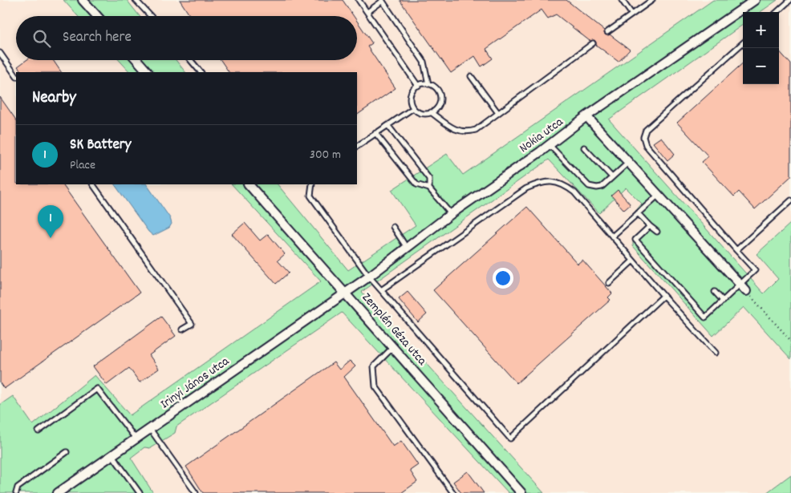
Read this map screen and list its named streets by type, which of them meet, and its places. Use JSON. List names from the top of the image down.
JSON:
{
  "streets": {
    "street": ["Nokia utca", "Zemplén Géza utca", "Irinyi János utca"]
  },
  "crossings": [
    ["Nokia utca", "Zemplén Géza utca"],
    ["Nokia utca", "Irinyi János utca"],
    ["Zemplén Géza utca", "Irinyi János utca"]
  ],
  "page": {
    "map_buttons": ["+", "−"],
    "search": "Search here",
    "heading": "Nearby",
    "list": [
      {
        "mark": "1",
        "name": "SK Battery",
        "note": "Place",
        "value": "300 m"
      }
    ],
    "pins": "1"
  }
}
